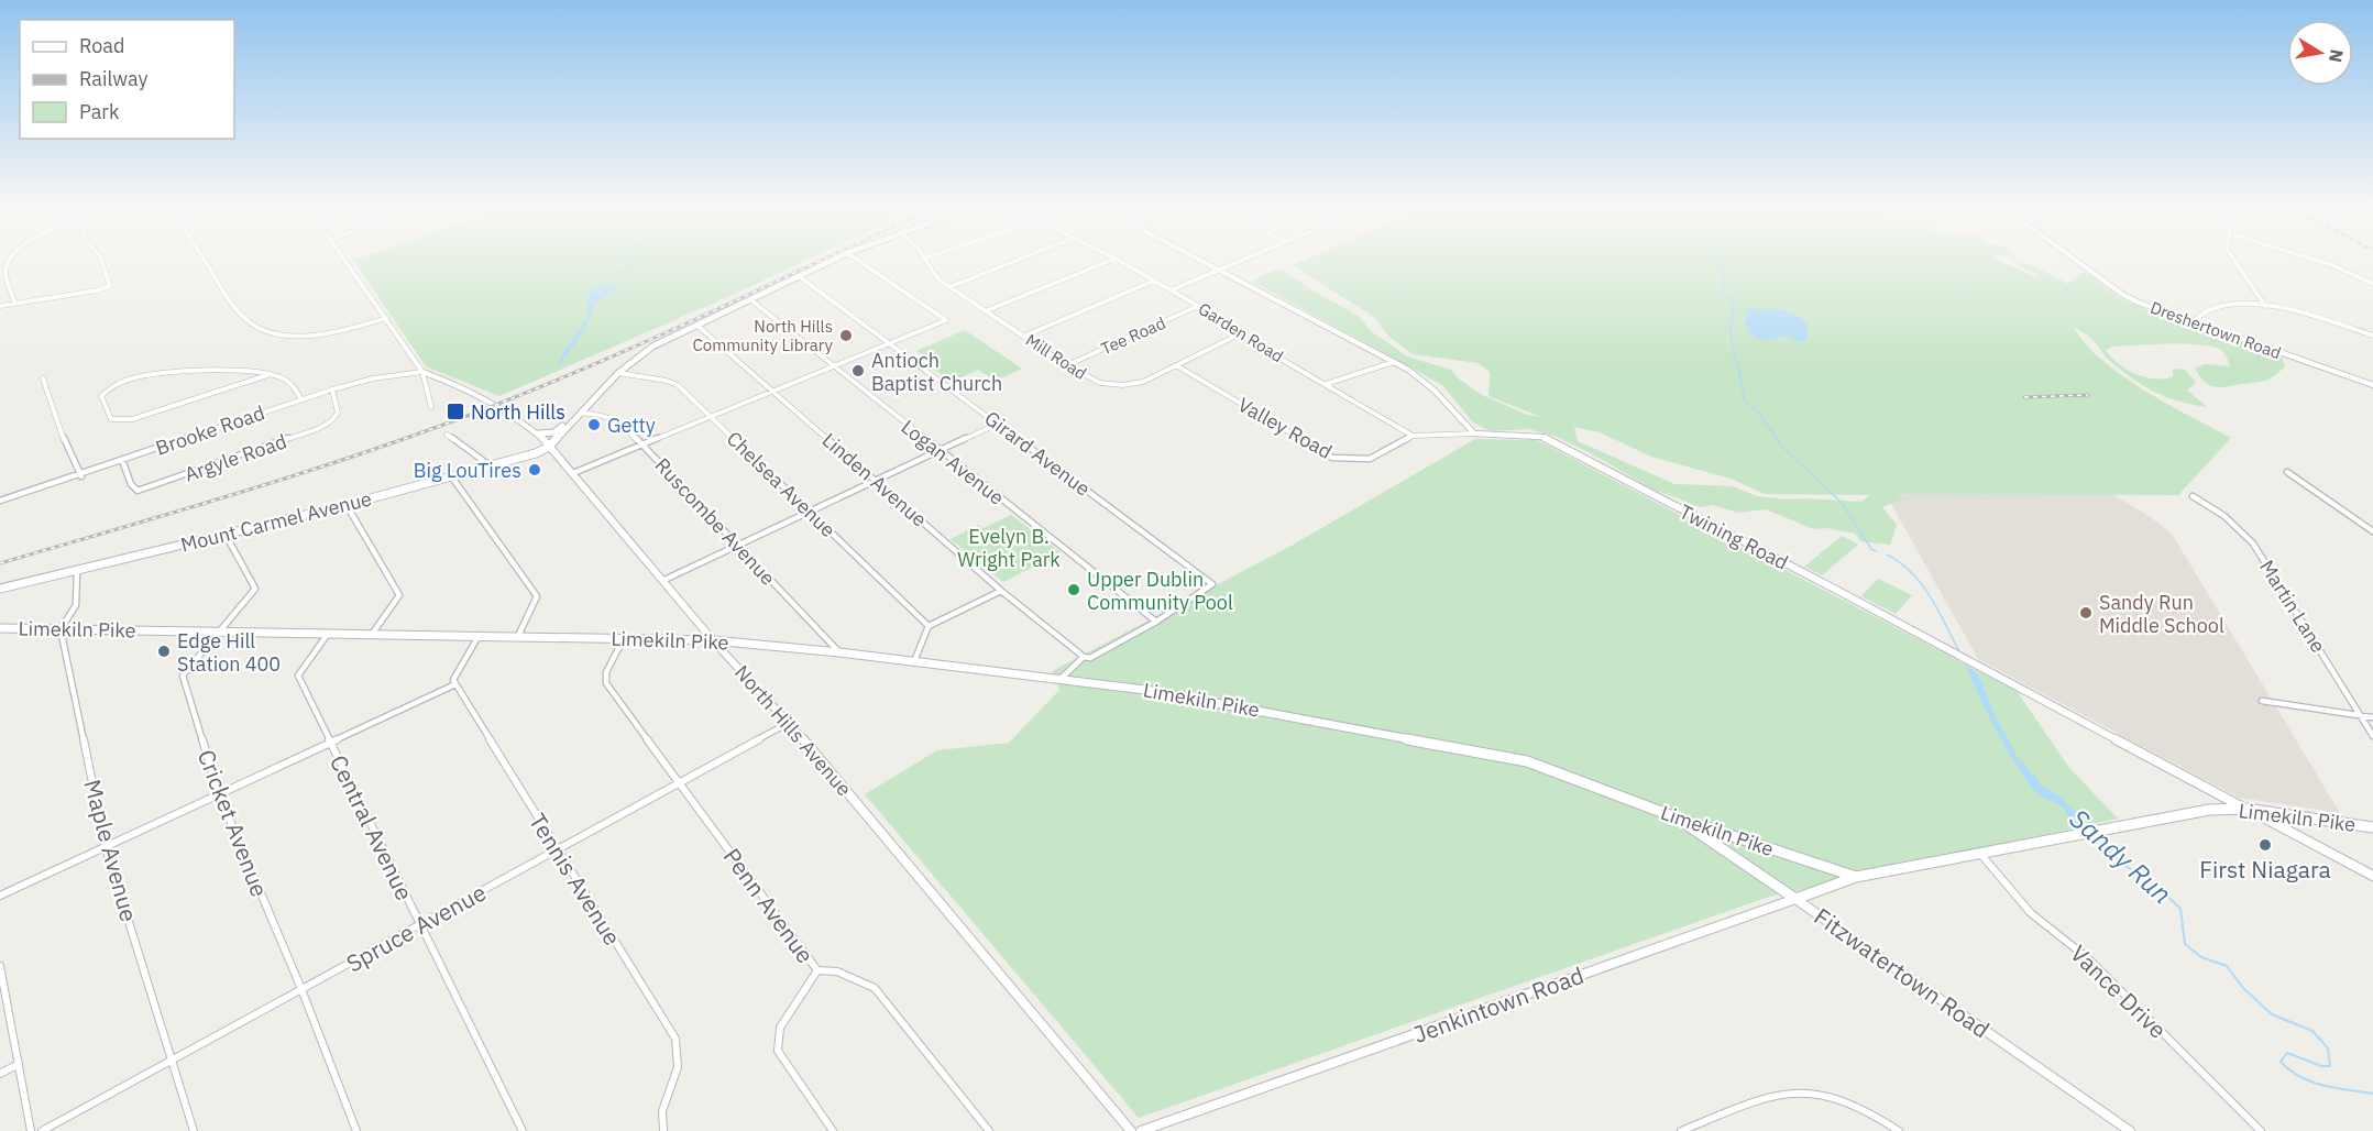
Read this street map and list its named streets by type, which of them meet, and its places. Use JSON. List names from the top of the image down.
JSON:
{
  "streets": {
    "main road": [
      "Mount Carmel Avenue",
      "Limekiln Pike",
      "Fitzwatertown Road",
      "Jenkintown Road"
    ],
    "street": [
      "Dreshertown Road",
      "Garden Road",
      "Tee Road",
      "Mill Road",
      "Valley Road",
      "Brooke Road",
      "Girard Avenue",
      "Argyle Road",
      "Logan Avenue",
      "Linden Avenue",
      "Chelsea Avenue",
      "Ruscombe Avenue",
      "Twining Road",
      "Martin Lane",
      "North Hills Avenue",
      "Cricket Avenue",
      "Central Avenue",
      "Maple Avenue",
      "Tennis Avenue",
      "Penn Avenue",
      "Spruce Avenue",
      "Vance Drive"
    ]
  },
  "crossings": [
    ["Garden Road", "Tee Road"],
    ["Garden Road", "Mill Road"],
    ["Garden Road", "Valley Road"],
    ["Tee Road", "Mill Road"],
    ["Mill Road", "Valley Road"],
    ["Valley Road", "Twining Road"],
    ["Brooke Road", "Argyle Road"],
    ["Brooke Road", "North Hills Avenue"],
    ["Girard Avenue", "Logan Avenue"],
    ["Mount Carmel Avenue", "North Hills Avenue"],
    ["Mount Carmel Avenue", "Cricket Avenue"],
    ["Ruscombe Avenue", "Limekiln Pike"],
    ["Twining Road", "Limekiln Pike"],
    ["Limekiln Pike", "North Hills Avenue"],
    ["Limekiln Pike", "Cricket Avenue"],
    ["Limekiln Pike", "Central Avenue"],
    ["Limekiln Pike", "Maple Avenue"],
    ["Limekiln Pike", "Penn Avenue"],
    ["Limekiln Pike", "Fitzwatertown Road"],
    ["Limekiln Pike", "Vance Drive"],
    ["Limekiln Pike", "Jenkintown Road"],
    ["North Hills Avenue", "Spruce Avenue"],
    ["Cricket Avenue", "Spruce Avenue"],
    ["Central Avenue", "Spruce Avenue"],
    ["Maple Avenue", "Spruce Avenue"],
    ["Tennis Avenue", "Spruce Avenue"],
    ["Penn Avenue", "Spruce Avenue"],
    ["Fitzwatertown Road", "Jenkintown Road"]
  ],
  "water": ["Sandy Run"],
  "parks": ["Evelyn B. Wright Park"],
  "places": {
    "other": [
      "North Hills Community Library",
      "Antioch Baptist Church",
      "Getty",
      "Big LouTires",
      "Upper Dublin Community Pool",
      "Sandy Run Middle School",
      "Edge Hill Station 400",
      "First Niagara"
    ],
    "transit": ["North Hills"]
  },
  "legend": ["Road", "Railway", "Park"],
  "north": "right"
}
